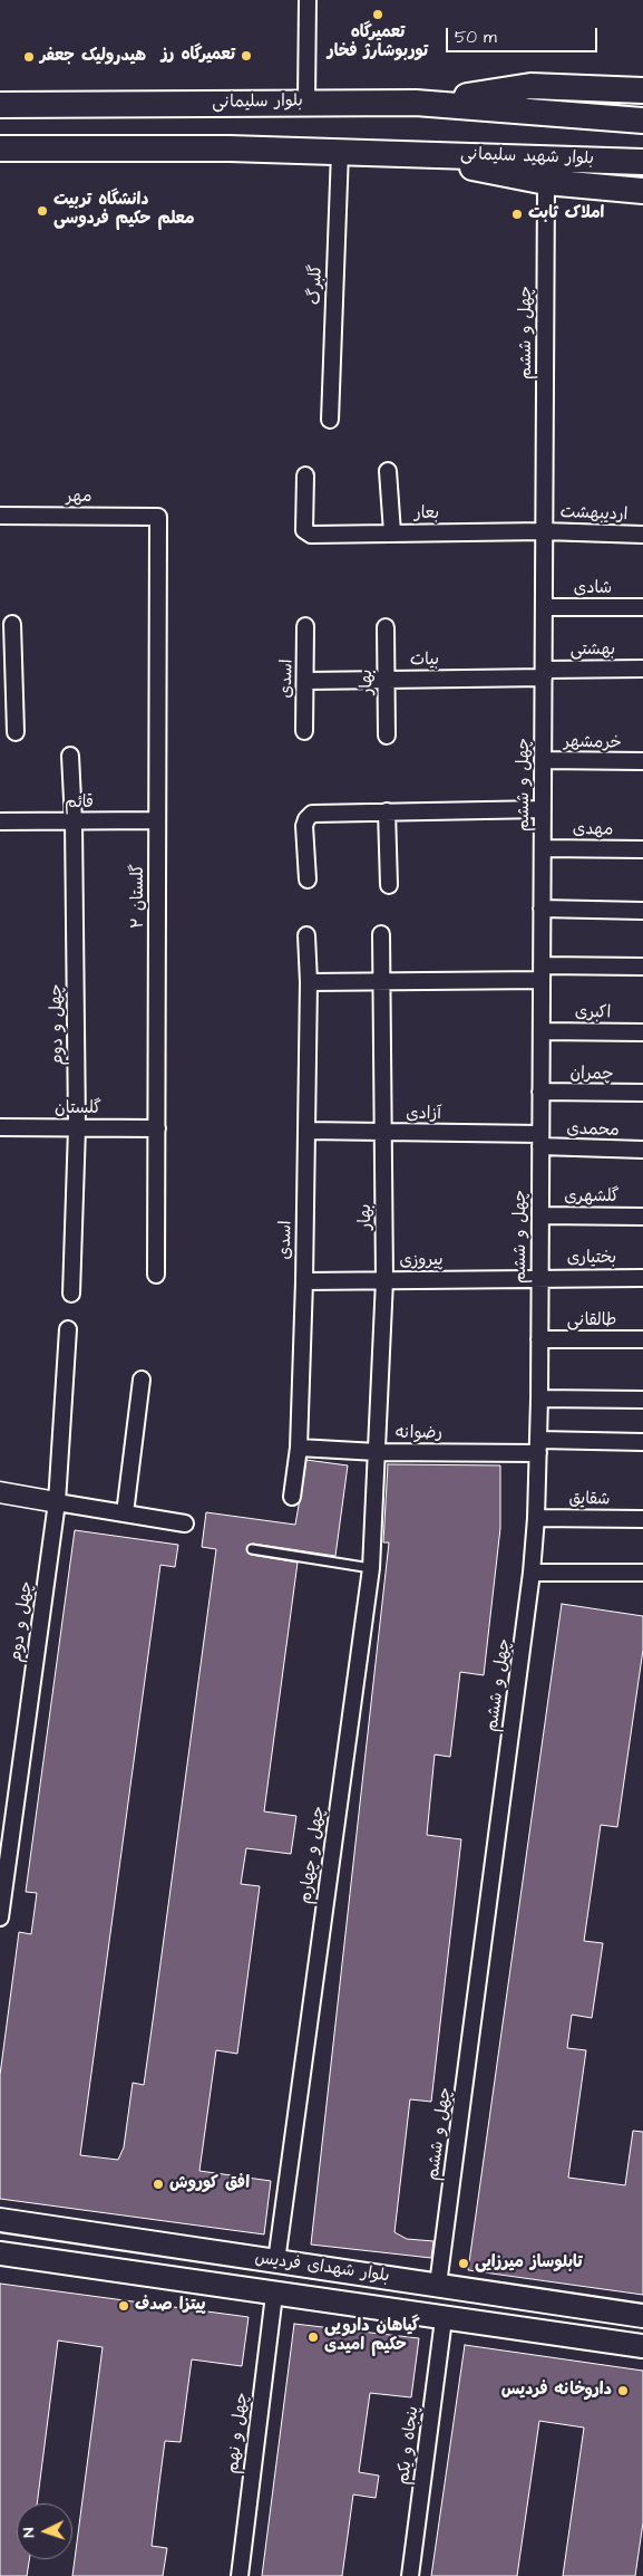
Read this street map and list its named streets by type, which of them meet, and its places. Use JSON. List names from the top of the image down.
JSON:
{
  "streets": {
    "main road": ["بلوار سلیمانی", "بلوار شهید سلیمانی", "بلوار شهدای فردیس"],
    "street": [
      "گلبرگ",
      "چهل و ششم",
      "مهر",
      "بعار",
      "اردیبهشت",
      "شادی",
      "بهشتی",
      "بیات",
      "اسدی",
      "بهار",
      "خرمشهر",
      "قائم",
      "مهدی",
      "گلستان ۲",
      "اکبری",
      "چهل و دوم",
      "چمران",
      "گلستان",
      "آزادی",
      "محمدی",
      "گلشهری",
      "بختیاری",
      "پیروزی",
      "طالقانی",
      "رضوانه",
      "شقایق",
      "چهل و چهارم",
      "چهل و نهم",
      "پنجاه و یکم"
    ]
  },
  "crossings": [
    ["چهل و ششم", "بعار"],
    ["چهل و ششم", "اردیبهشت"],
    ["چهل و ششم", "شادی"],
    ["چهل و ششم", "بهشتی"],
    ["چهل و ششم", "بیات"],
    ["چهل و ششم", "خرمشهر"],
    ["چهل و ششم", "مهدی"],
    ["چهل و ششم", "اکبری"],
    ["چهل و ششم", "چمران"],
    ["چهل و ششم", "آزادی"],
    ["چهل و ششم", "محمدی"],
    ["چهل و ششم", "گلشهری"],
    ["چهل و ششم", "بختیاری"],
    ["چهل و ششم", "پیروزی"],
    ["چهل و ششم", "طالقانی"],
    ["چهل و ششم", "رضوانه"],
    ["چهل و ششم", "شقایق"],
    ["چهل و ششم", "بلوار شهدای فردیس"],
    ["مهر", "گلستان ۲"],
    ["بعار", "اردیبهشت"],
    ["بهشتی", "بیات"],
    ["بیات", "اسدی"],
    ["بیات", "بهار"],
    ["اسدی", "آزادی"],
    ["اسدی", "پیروزی"],
    ["اسدی", "رضوانه"],
    ["بهار", "آزادی"],
    ["بهار", "پیروزی"],
    ["بهار", "رضوانه"],
    ["بهار", "چهل و چهارم"],
    ["قائم", "گلستان ۲"],
    ["قائم", "چهل و دوم"],
    ["گلستان ۲", "گلستان"],
    ["چهل و دوم", "گلستان"],
    ["آزادی", "محمدی"],
    ["بختیاری", "پیروزی"],
    ["رضوانه", "چهل و چهارم"],
    ["چهل و چهارم", "بلوار شهدای فردیس"],
    ["بلوار شهدای فردیس", "چهل و نهم"],
    ["بلوار شهدای فردیس", "پنجاه و یکم"]
  ],
  "places": [
    "تعمیرگاه توربوشارژ فخار",
    "تعمیرگاه رز",
    "هیدرولیک جعفر",
    "دانشگاه تربیت معلم حکیم فردوسی",
    "املاک ثابت",
    "افق کوروش",
    "تابلوساز میرزایی",
    "پیتزا صدف",
    "گیاهان دارویی حکیم امیدی",
    "داروخانه فردیس"
  ],
  "scale_bar": "50 m",
  "north": "left"
}
